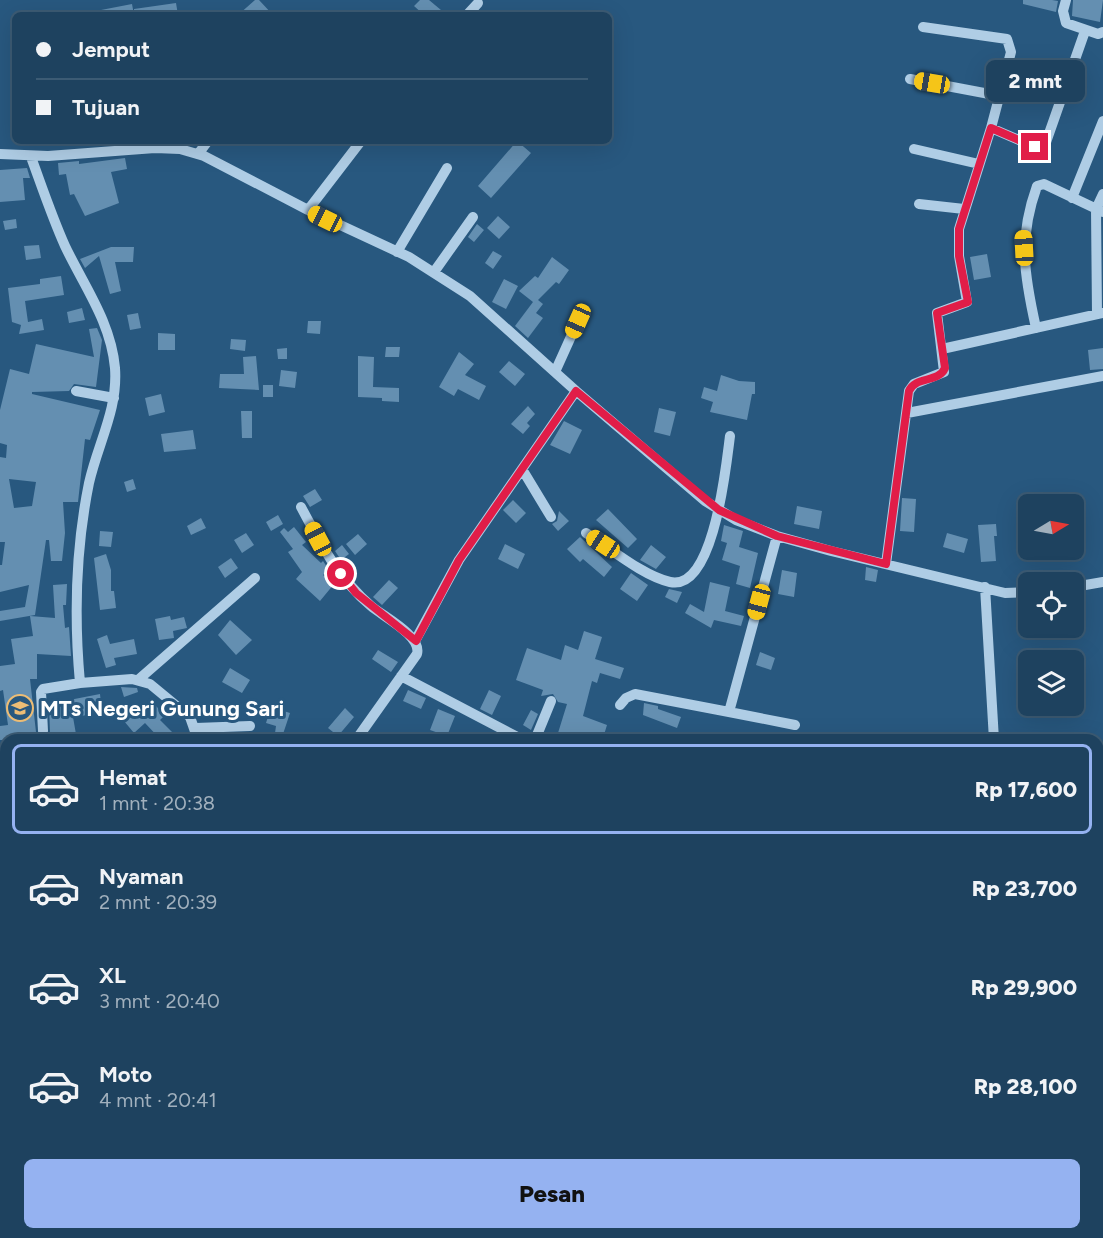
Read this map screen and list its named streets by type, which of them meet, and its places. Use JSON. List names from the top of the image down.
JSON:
{
  "places": {
    "school or university": ["MTs Negeri Gunung Sari"]
  },
  "north": "right",
  "page": {
    "banner": ["Jemput", "Tujuan"],
    "bubble": "2 mnt",
    "list": [
      {
        "name": "Hemat",
        "note": "1 mnt · 20:38",
        "value": "Rp 17,600"
      },
      {
        "name": "Nyaman",
        "note": "2 mnt · 20:39",
        "value": "Rp 23,700"
      },
      {
        "name": "XL",
        "note": "3 mnt · 20:40",
        "value": "Rp 29,900"
      },
      {
        "name": "Moto",
        "note": "4 mnt · 20:41",
        "value": "Rp 28,100"
      }
    ],
    "buttons": "Pesan"
  }
}
